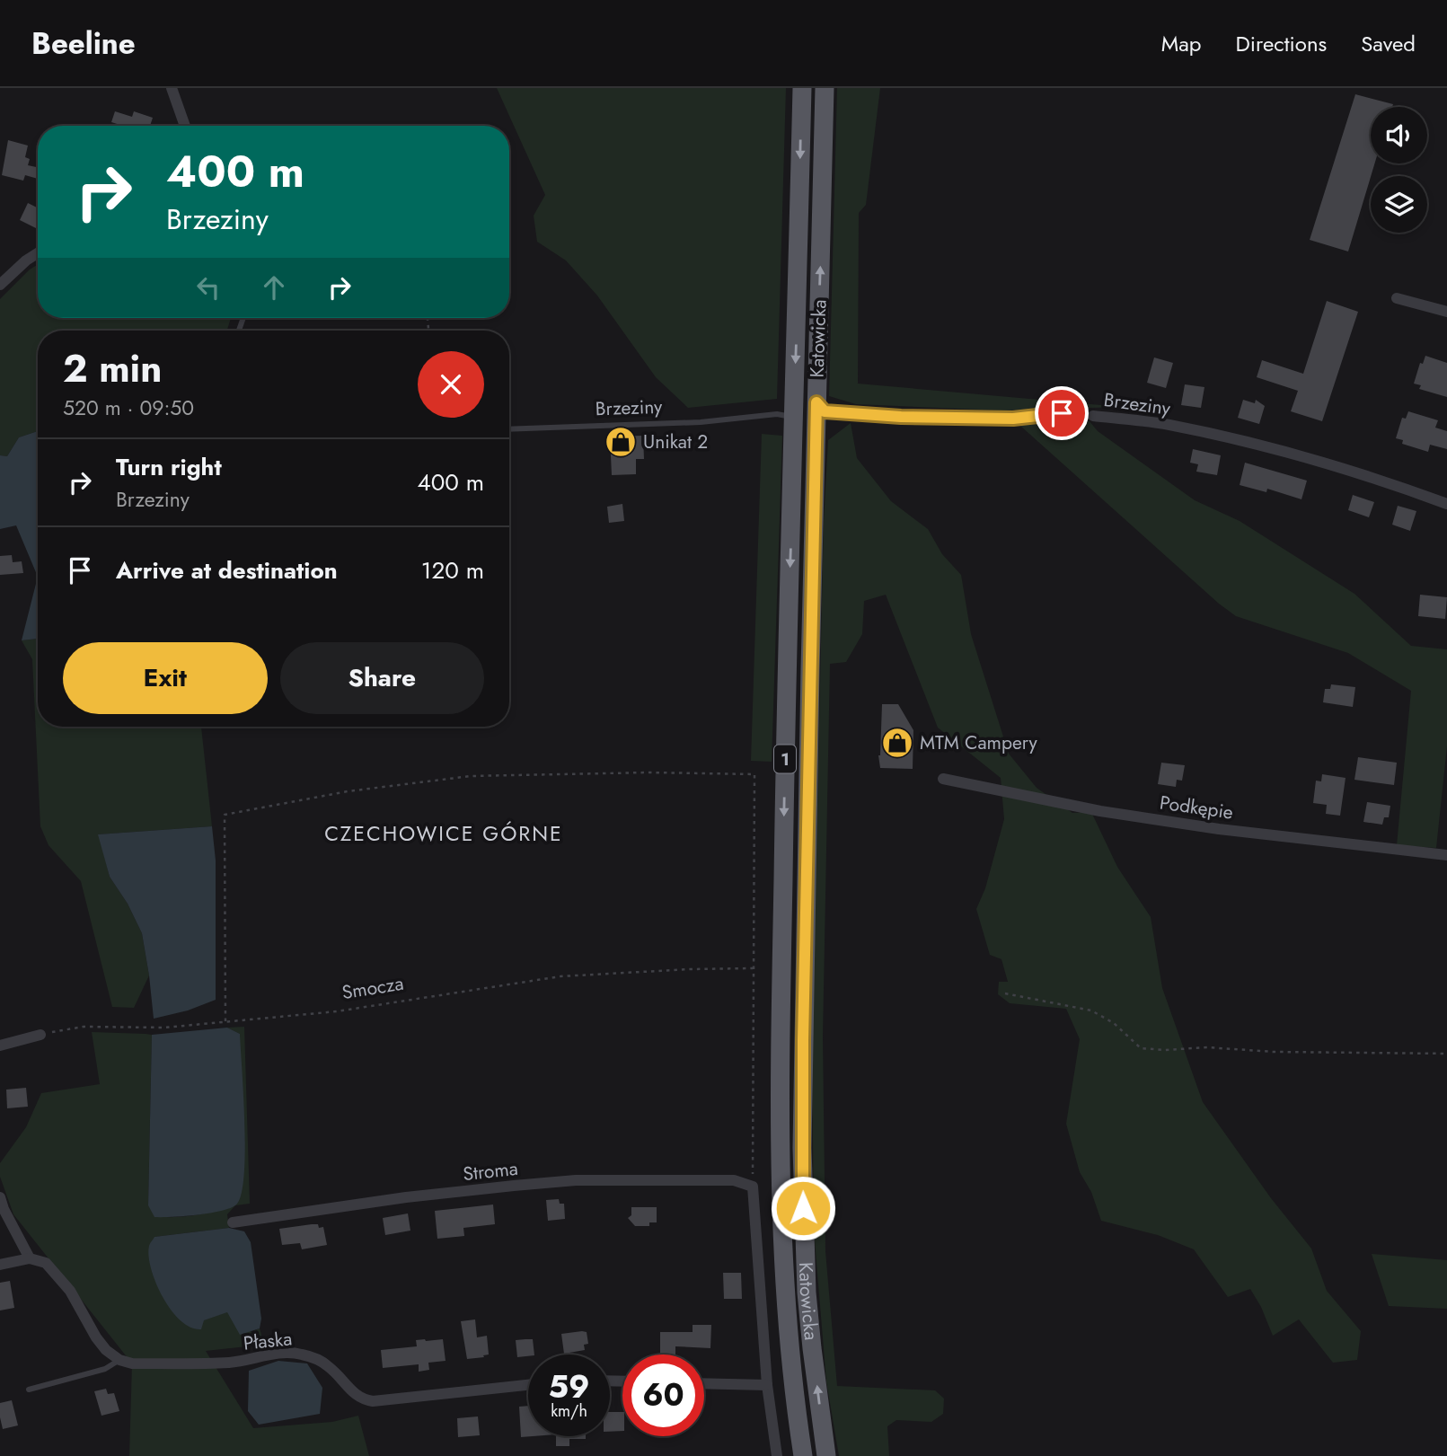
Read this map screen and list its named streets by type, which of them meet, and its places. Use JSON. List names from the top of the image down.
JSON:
{
  "streets": {
    "main road": ["Katowicka", "1"],
    "street": [
      "Brzeziny",
      "Podkępie",
      "Stroma",
      "Płaska"
    ],
    "path": ["Smocza"]
  },
  "crossings": [
    ["Katowicka", "Brzeziny"]
  ],
  "districts": ["CZECHOWICE GÓRNE"],
  "places": {
    "shop": ["Unikat 2", "MTM Campery"]
  },
  "page": {
    "header": "Beeline",
    "nav": ["Map", "Directions", "Saved"],
    "turn": ["400 m", "Brzeziny"],
    "heading": ["2 min", "520 m · 09:50"],
    "list": [
      {
        "name": "Turn right",
        "note": "Brzeziny",
        "value": "400 m"
      },
      {
        "name": "Arrive at destination",
        "value": "120 m"
      }
    ],
    "buttons": ["Exit", "Share"],
    "speed": "59 km/h",
    "limit": "60"
  }
}
